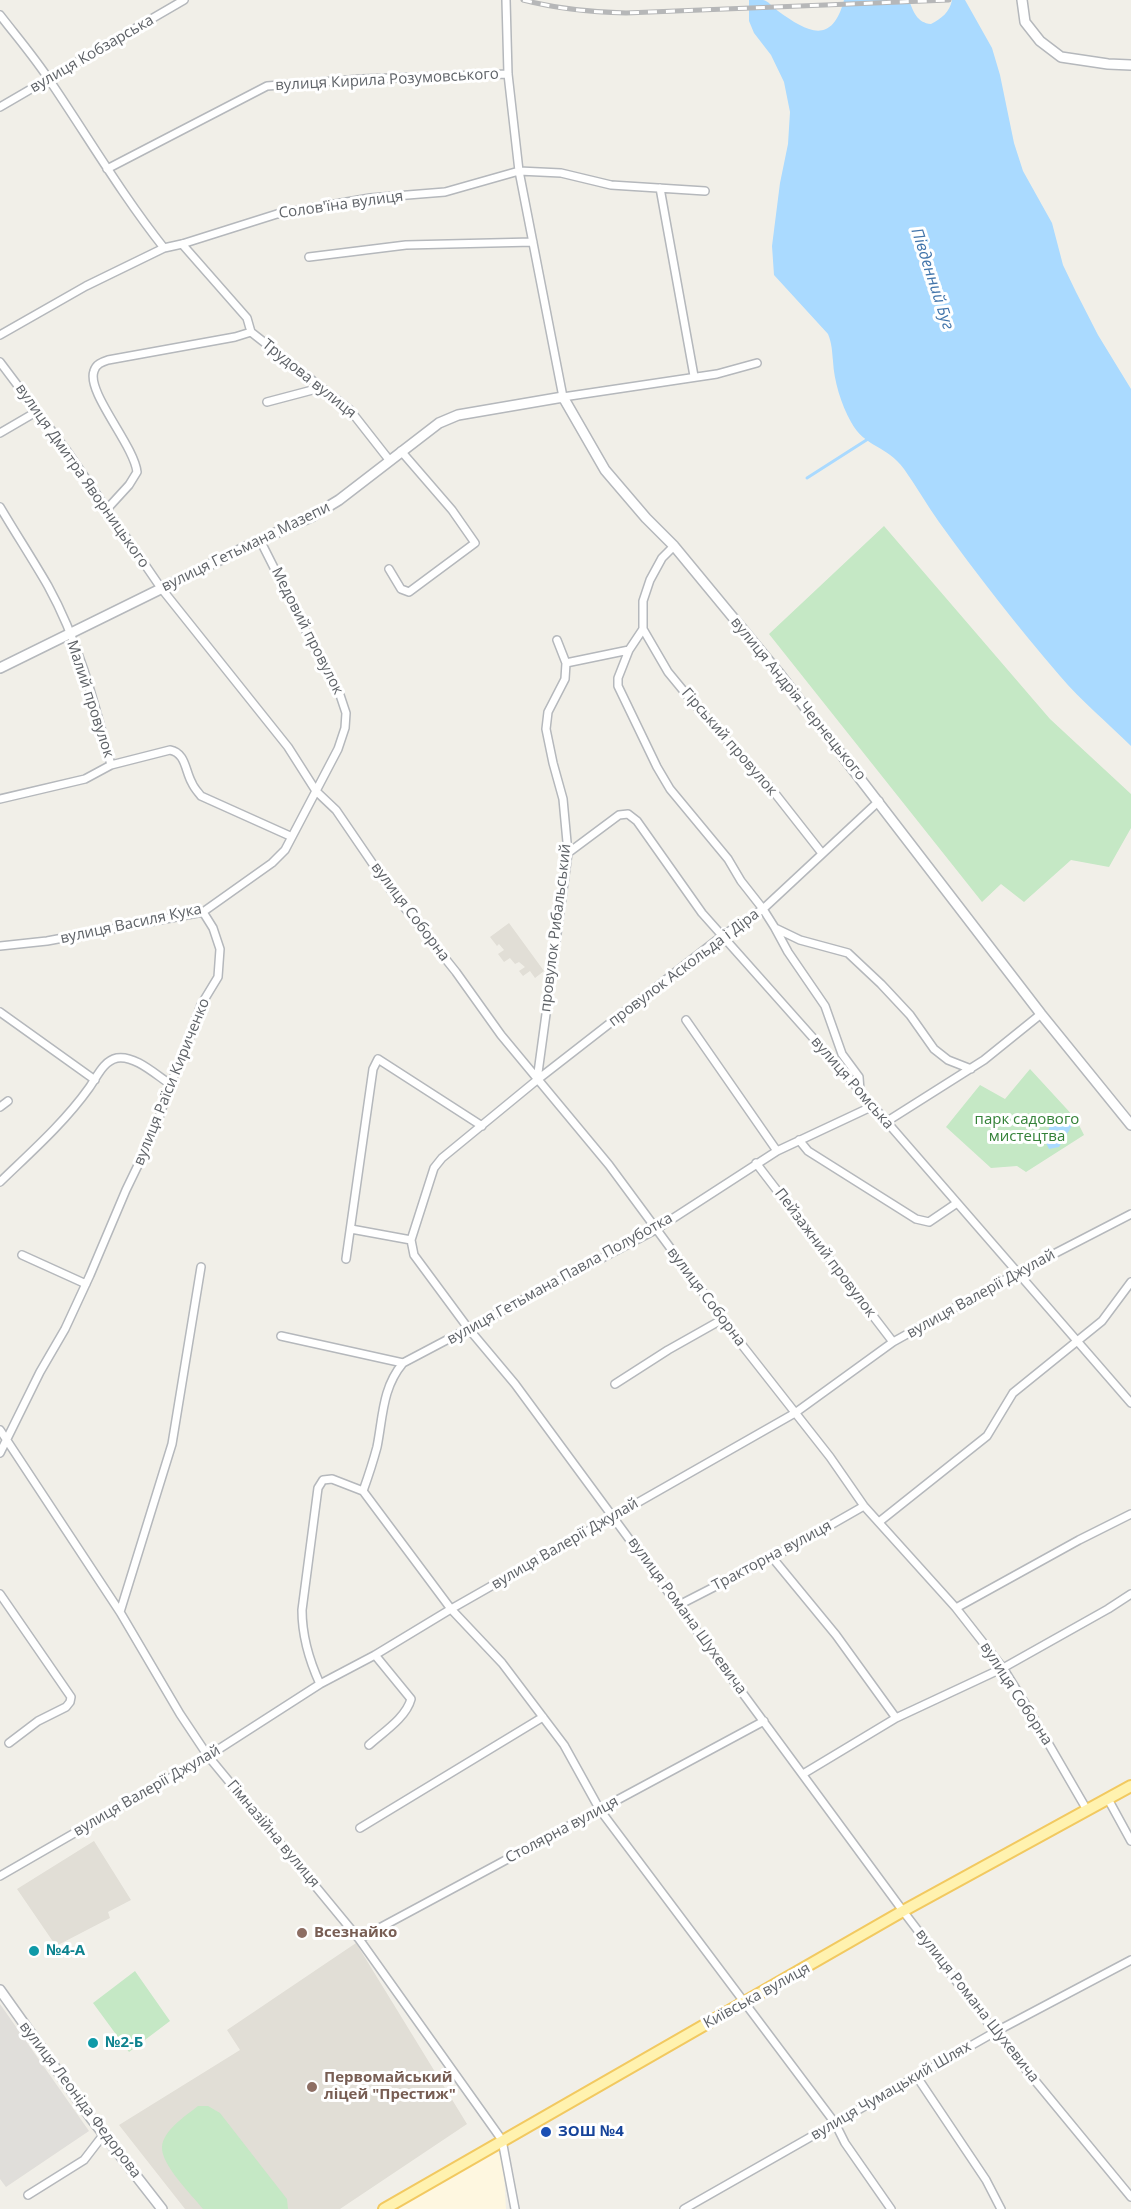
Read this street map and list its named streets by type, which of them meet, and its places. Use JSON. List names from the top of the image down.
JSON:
{
  "streets": {
    "main road": ["Київська вулиця"],
    "street": [
      "вулиця Кобзарська",
      "вулиця Кирила Розумовського",
      "Солов'їна вулиця",
      "Трудова вулиця",
      "вулиця Дмитра Яворницького",
      "вулиця Гетьмана Мазепи",
      "Медовий провулок",
      "Малий провулок",
      "вулиця Андрія Чернецького",
      "Гірський провулок",
      "вулиця Соборна",
      "вулиця Василя Кука",
      "провулок Рибальський",
      "провулок Аскольда і Діра",
      "вулиця Раїси Кириченко",
      "вулиця Ромська",
      "Пейзажний провулок",
      "вулиця Гетьмана Павла Полуботка",
      "вулиця Валерії Джулай",
      "Тракторна вулиця",
      "вулиця Романа Шухевича",
      "Столярна вулиця",
      "Гімназійна вулиця",
      "вулиця Чумацький Шлях",
      "вулиця Леоніда Федорова"
    ]
  },
  "crossings": [
    ["вулиця Кирила Розумовського", "вулиця Андрія Чернецького"],
    ["Солов'їна вулиця", "Трудова вулиця"],
    ["Солов'їна вулиця", "вулиця Андрія Чернецького"],
    ["Трудова вулиця", "вулиця Гетьмана Мазепи"],
    ["вулиця Дмитра Яворницького", "вулиця Гетьмана Мазепи"],
    ["вулиця Дмитра Яворницького", "Медовий провулок"],
    ["вулиця Дмитра Яворницького", "вулиця Соборна"],
    ["вулиця Дмитра Яворницького", "вулиця Василя Кука"],
    ["вулиця Гетьмана Мазепи", "Медовий провулок"],
    ["вулиця Гетьмана Мазепи", "Малий провулок"],
    ["вулиця Гетьмана Мазепи", "вулиця Андрія Чернецького"],
    ["Медовий провулок", "вулиця Соборна"],
    ["Медовий провулок", "вулиця Василя Кука"],
    ["вулиця Андрія Чернецького", "провулок Аскольда і Діра"],
    ["Гірський провулок", "провулок Аскольда і Діра"],
    ["вулиця Соборна", "вулиця Василя Кука"],
    ["вулиця Соборна", "провулок Рибальський"],
    ["вулиця Соборна", "провулок Аскольда і Діра"],
    ["вулиця Соборна", "вулиця Гетьмана Павла Полуботка"],
    ["вулиця Соборна", "вулиця Валерії Джулай"],
    ["вулиця Соборна", "Тракторна вулиця"],
    ["вулиця Соборна", "Київська вулиця"],
    ["вулиця Василя Кука", "вулиця Раїси Кириченко"],
    ["провулок Рибальський", "провулок Аскольда і Діра"],
    ["провулок Рибальський", "вулиця Ромська"],
    ["провулок Аскольда і Діра", "вулиця Ромська"],
    ["вулиця Раїси Кириченко", "Гімназійна вулиця"],
    ["вулиця Ромська", "вулиця Гетьмана Павла Полуботка"],
    ["вулиця Ромська", "вулиця Валерії Джулай"],
    ["Пейзажний провулок", "вулиця Гетьмана Павла Полуботка"],
    ["Пейзажний провулок", "вулиця Валерії Джулай"],
    ["вулиця Гетьмана Павла Полуботка", "вулиця Романа Шухевича"],
    ["вулиця Валерії Джулай", "вулиця Романа Шухевича"],
    ["вулиця Валерії Джулай", "Гімназійна вулиця"],
    ["Тракторна вулиця", "вулиця Романа Шухевича"],
    ["вулиця Романа Шухевича", "Столярна вулиця"],
    ["вулиця Романа Шухевича", "Київська вулиця"],
    ["вулиця Романа Шухевича", "вулиця Чумацький Шлях"],
    ["Столярна вулиця", "Гімназійна вулиця"],
    ["Гімназійна вулиця", "Київська вулиця"]
  ],
  "water": ["Південний Буг"],
  "parks": ["парк садового мистецтва"],
  "places": [
    "Всезнайко",
    "№4-А",
    "№2-Б",
    "Первомайський ліцей \"Престиж\"",
    "ЗОШ №4"
  ]
}
